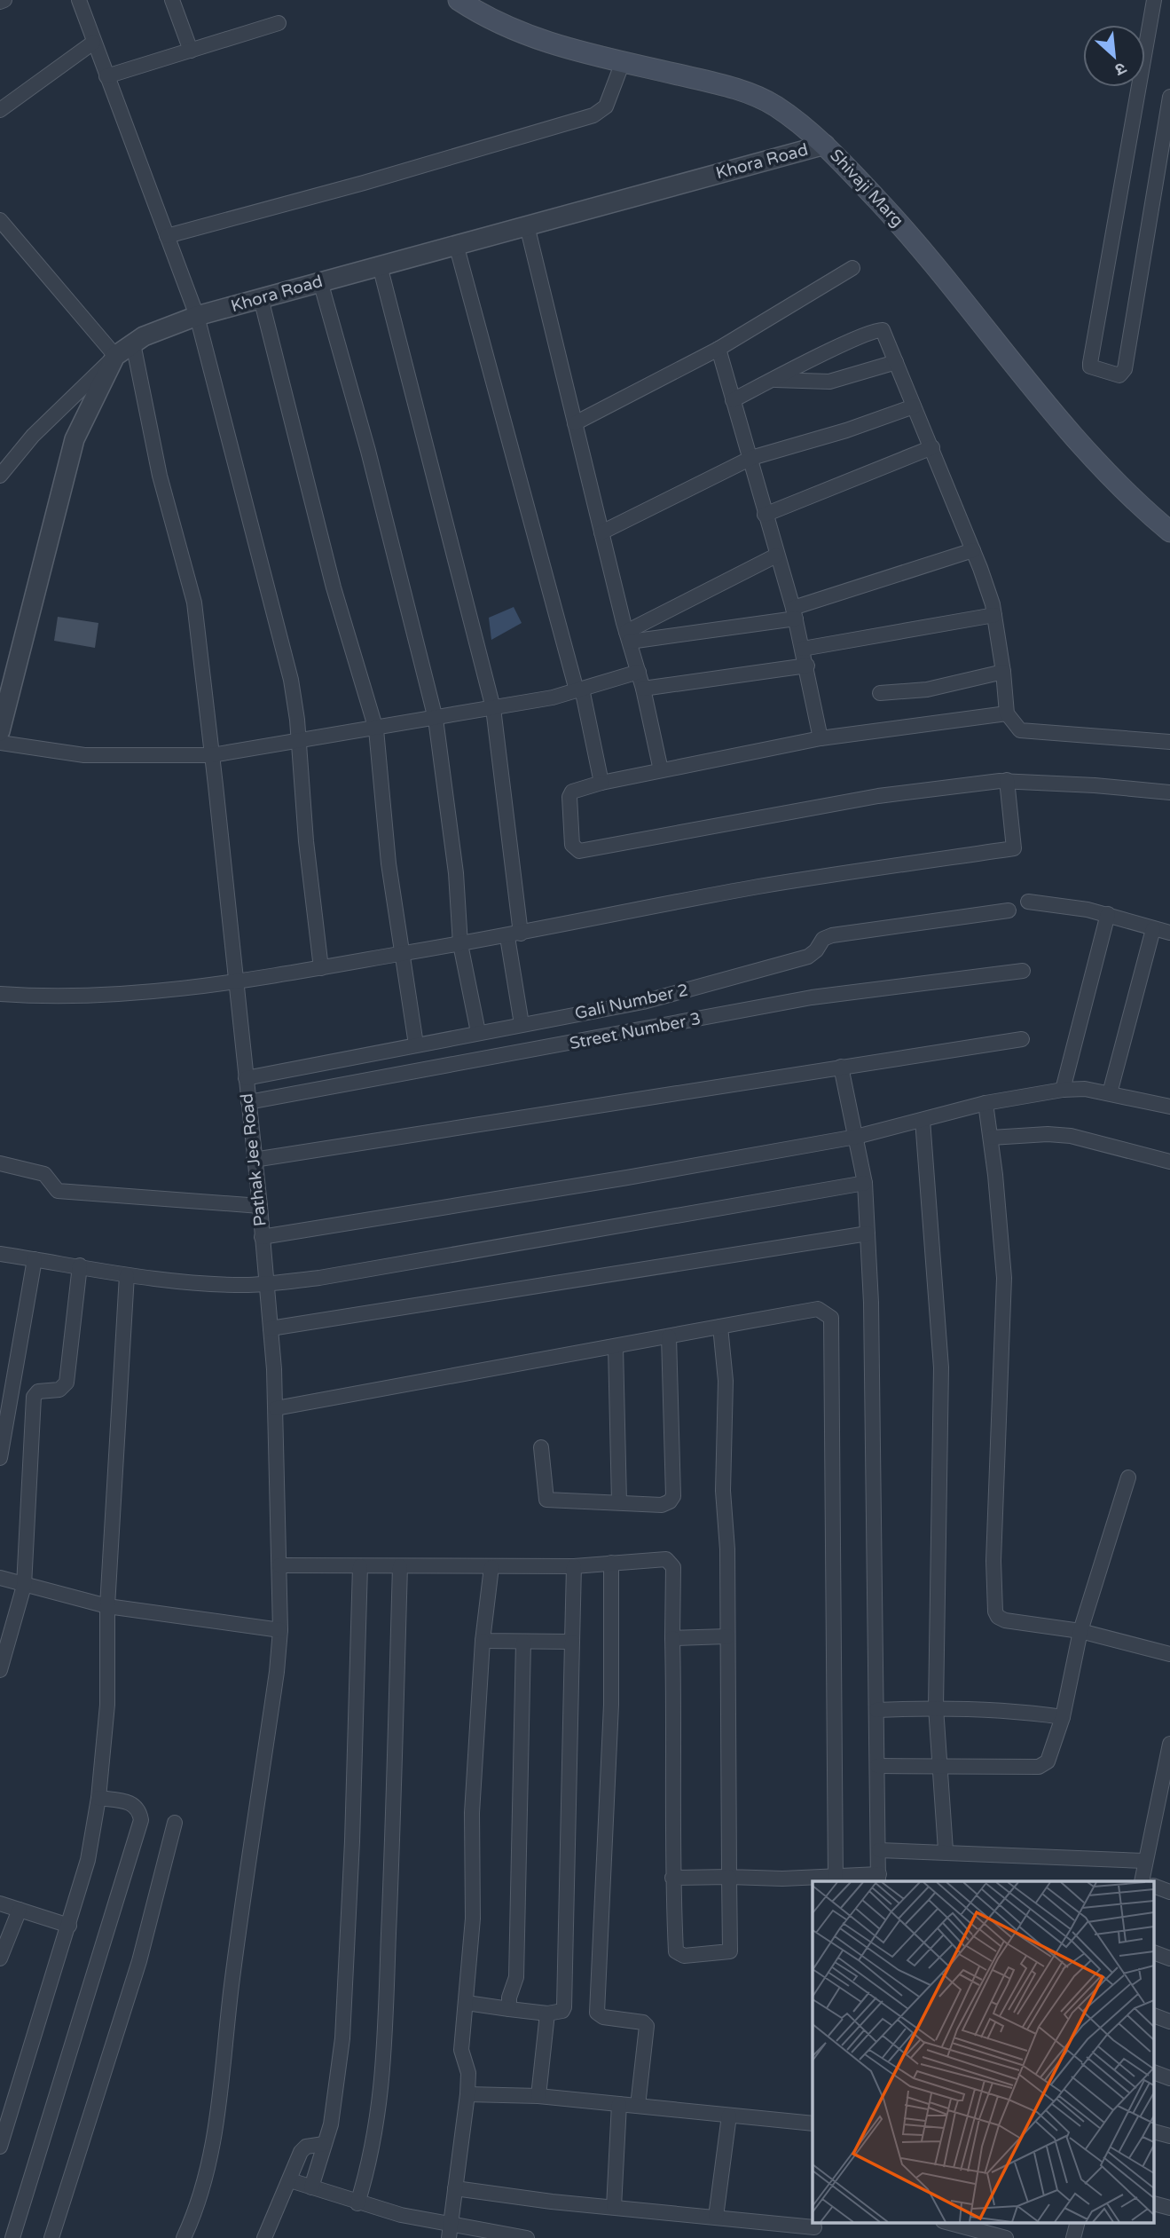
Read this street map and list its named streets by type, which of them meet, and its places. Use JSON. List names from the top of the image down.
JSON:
{
  "streets": {
    "main road": ["Shivaji Marg"],
    "street": [
      "Khora Road",
      "Gali Number 2",
      "Street Number 3",
      "Pathak Jee Road"
    ]
  },
  "crossings": [
    ["Khora Road", "Shivaji Marg"],
    ["Khora Road", "Pathak Jee Road"],
    ["Gali Number 2", "Pathak Jee Road"],
    ["Street Number 3", "Pathak Jee Road"]
  ],
  "north": "bottom right"
}
